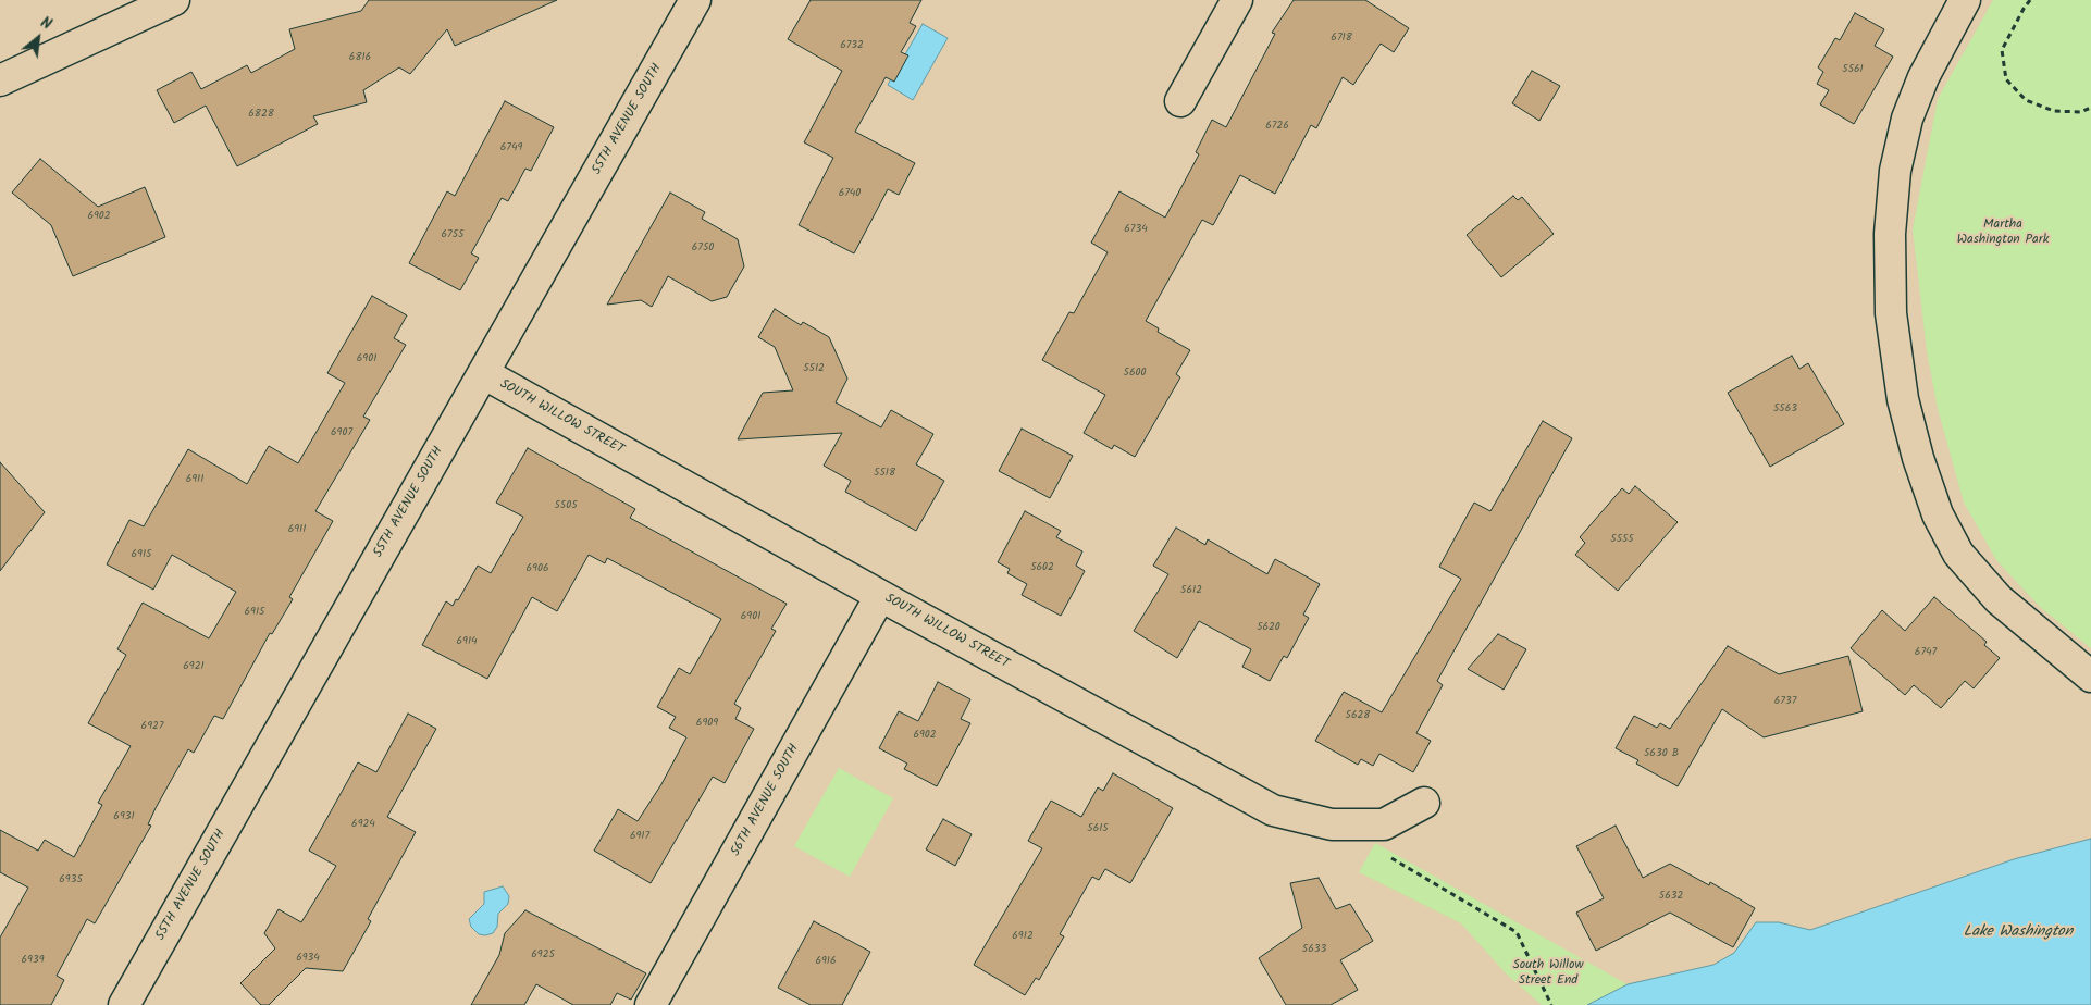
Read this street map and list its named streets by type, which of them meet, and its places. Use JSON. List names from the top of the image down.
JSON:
{
  "streets": {
    "street": ["55TH AVENUE SOUTH", "SOUTH WILLOW STREET", "56TH AVENUE SOUTH"]
  },
  "crossings": [
    ["55TH AVENUE SOUTH", "SOUTH WILLOW STREET"],
    ["SOUTH WILLOW STREET", "56TH AVENUE SOUTH"]
  ],
  "water": ["Lake Washington"],
  "parks": ["Martha Washington Park", "South Willow Street End"],
  "house_numbers": [
    "6718",
    "6732",
    "6816",
    "5561",
    "6828",
    "6726",
    "6749",
    "6740",
    "6902",
    "6734",
    "6755",
    "6750",
    "6901",
    "5512",
    "5600",
    "5563",
    "6907",
    "5518",
    "6911",
    "5505",
    "6911",
    "5555",
    "6915",
    "5602",
    "6906",
    "5612",
    "6915",
    "6901",
    "5620",
    "6914",
    "6747",
    "6921",
    "6737",
    "5628",
    "6909",
    "6927",
    "6902",
    "5630 B",
    "6931",
    "6924",
    "5615",
    "6917",
    "6935",
    "5632",
    "6912",
    "5633",
    "6925",
    "6934",
    "6939",
    "6916"
  ],
  "north": "top right"
}
